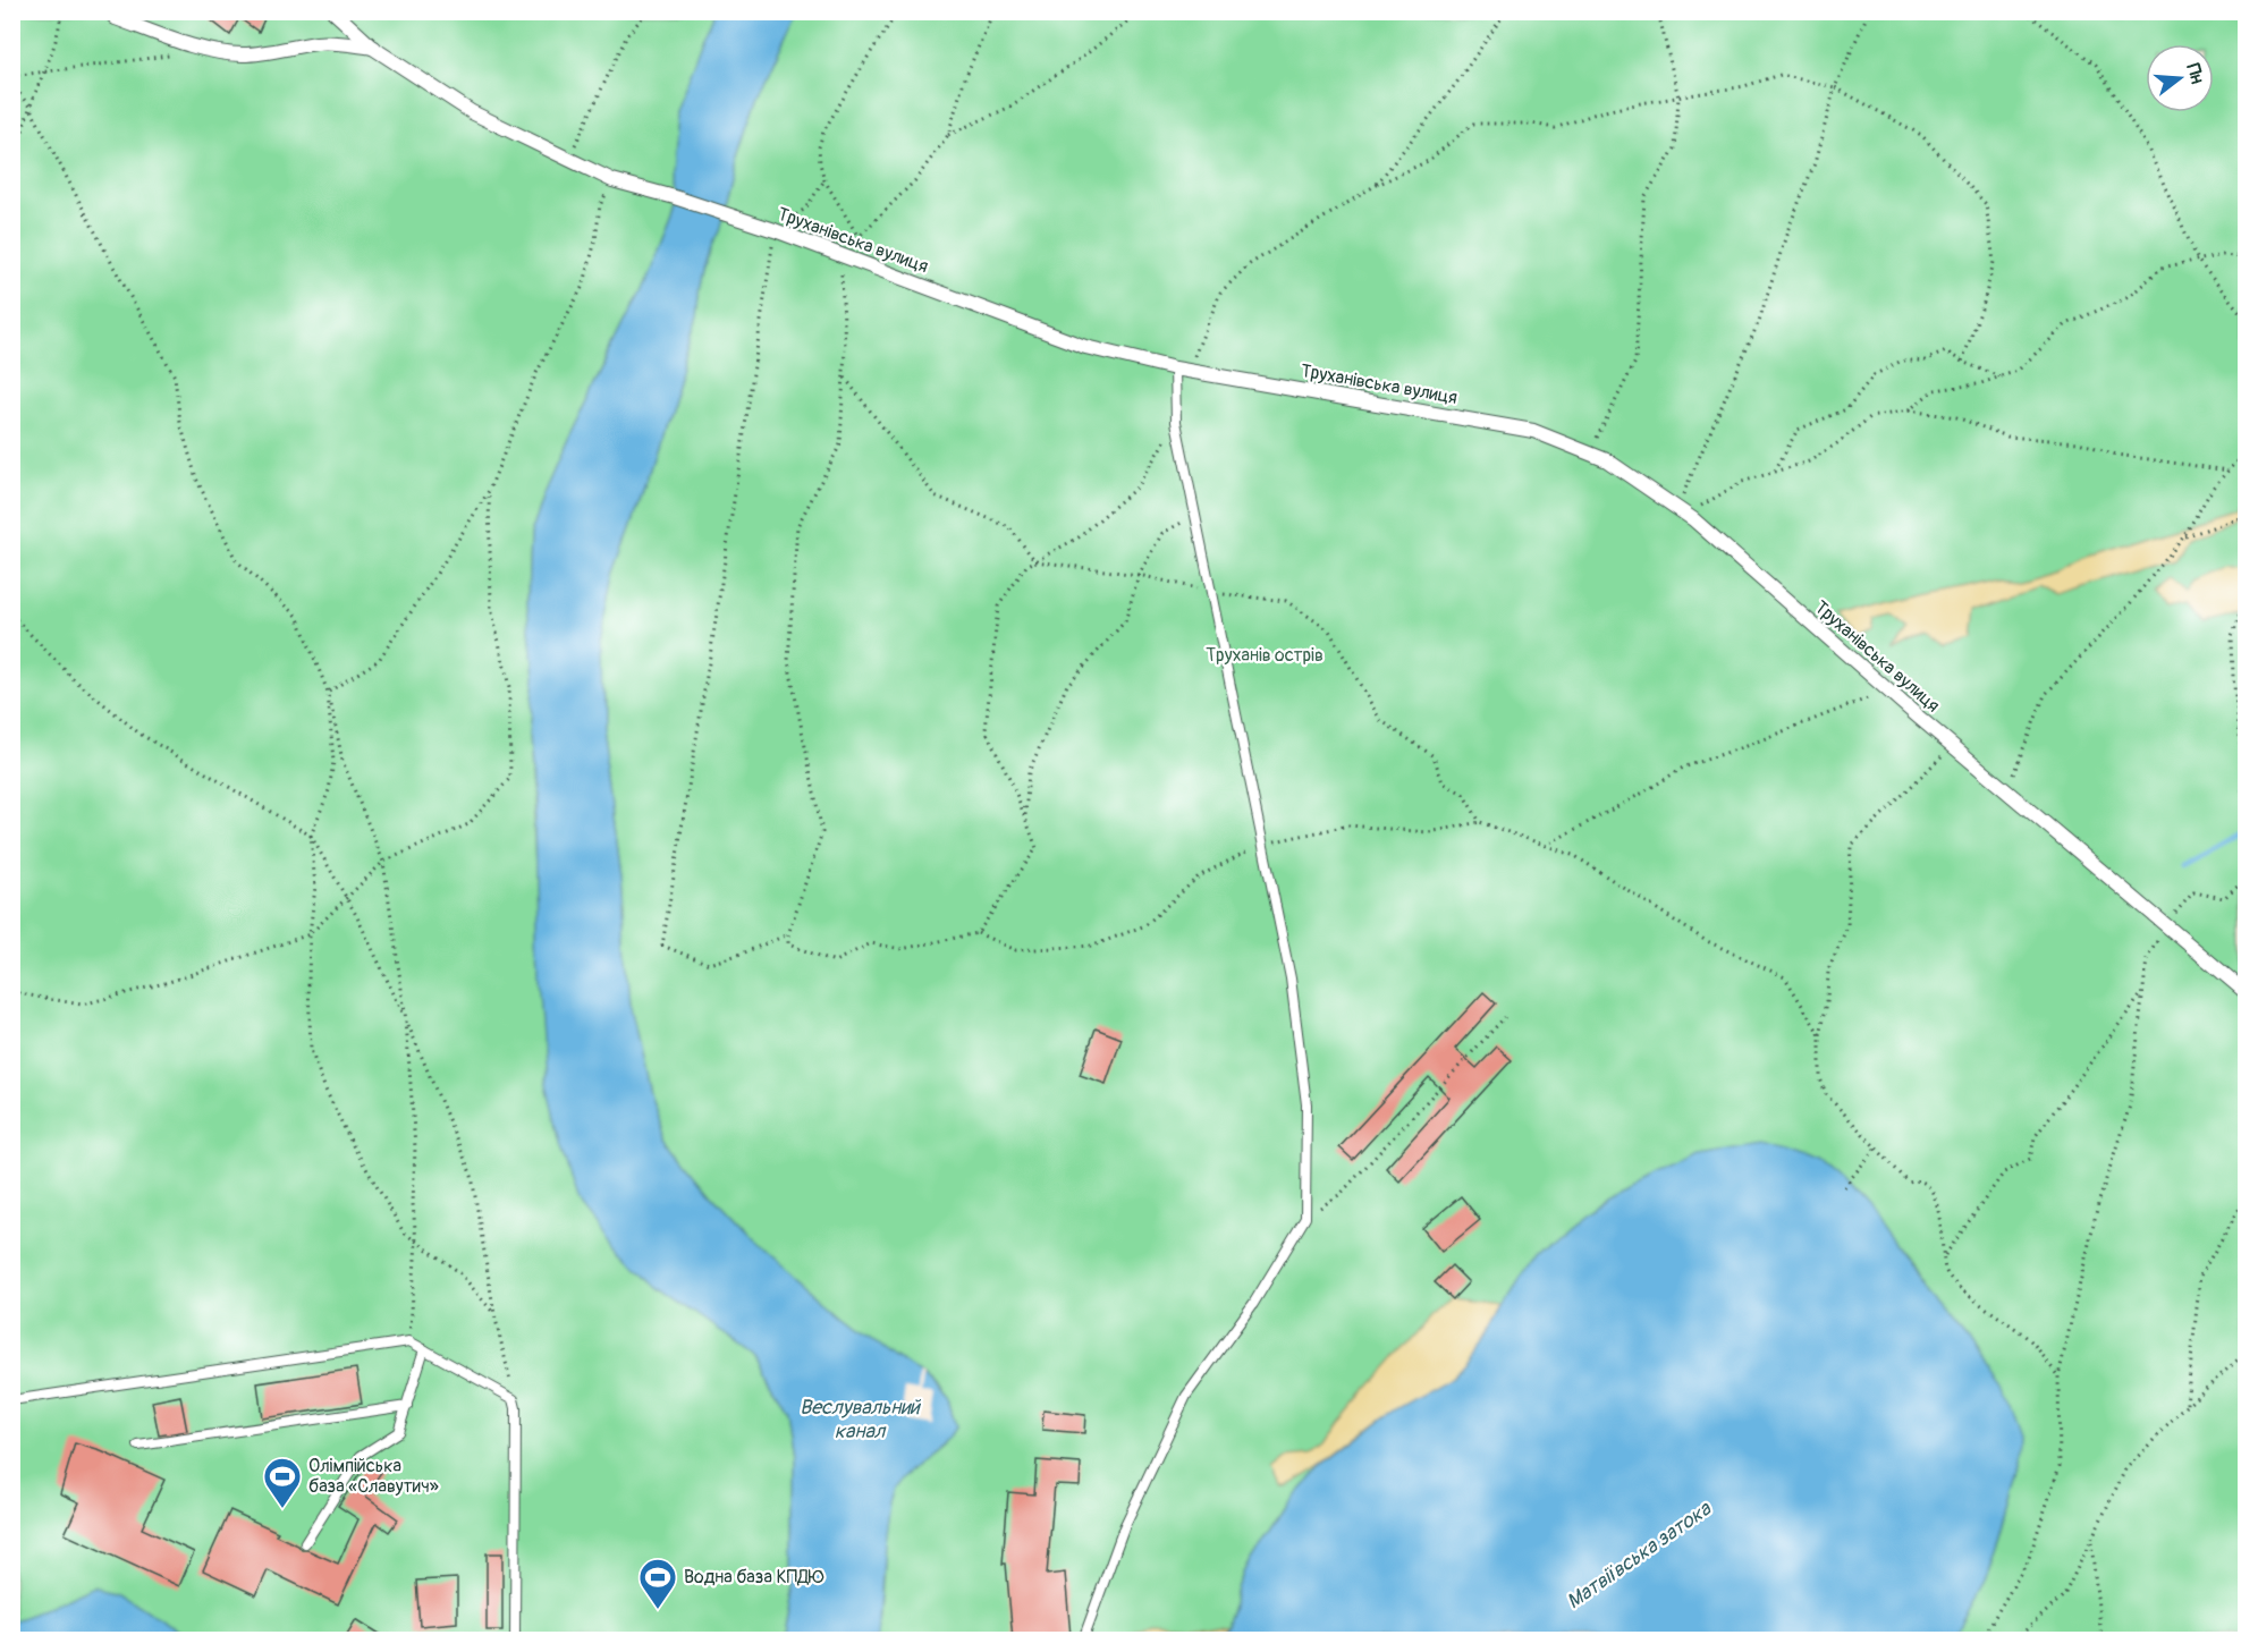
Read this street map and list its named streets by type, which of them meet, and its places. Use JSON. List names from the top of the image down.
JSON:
{
  "streets": {
    "street": ["Труханівська вулиця"]
  },
  "water": ["Веслувальний канал", "Матвіївська затока"],
  "parks": ["Труханів острів"],
  "places": {
    "sports": ["Олімпійська база «Славутич»", "Водна база КПДЮ"]
  },
  "north": "right"
}
